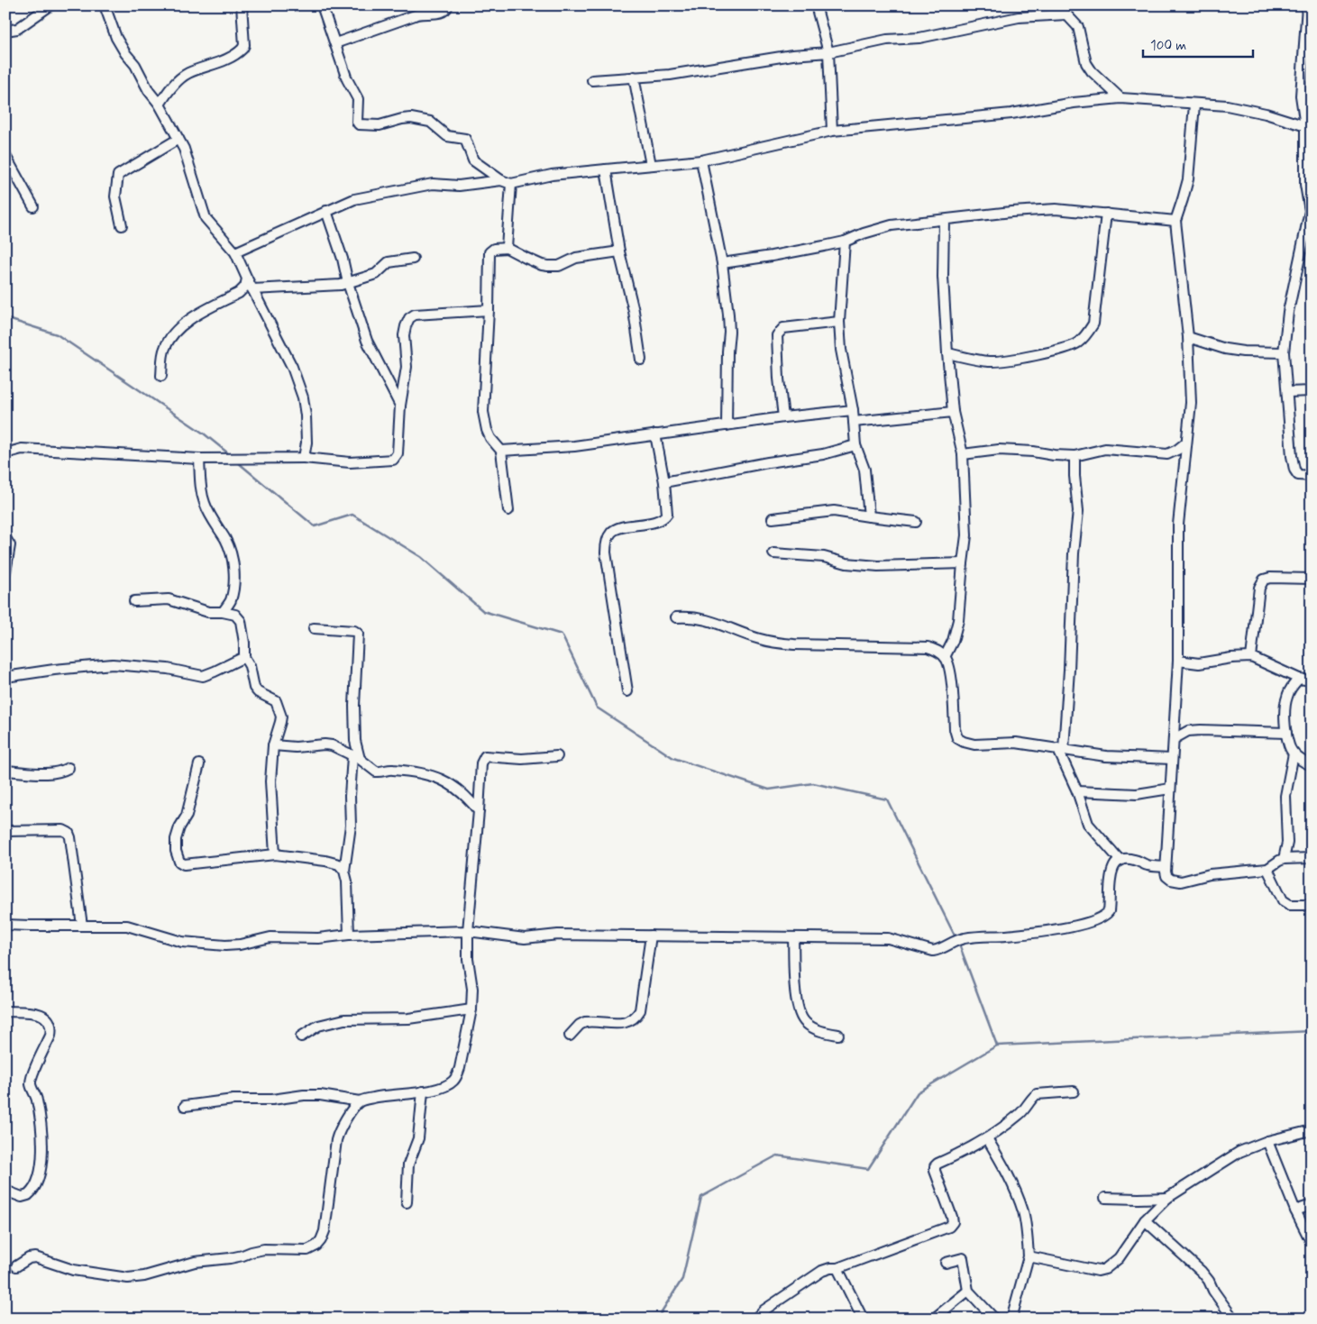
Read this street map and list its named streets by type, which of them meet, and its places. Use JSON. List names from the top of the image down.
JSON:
{
  "scale_bar": "100 m"
}
